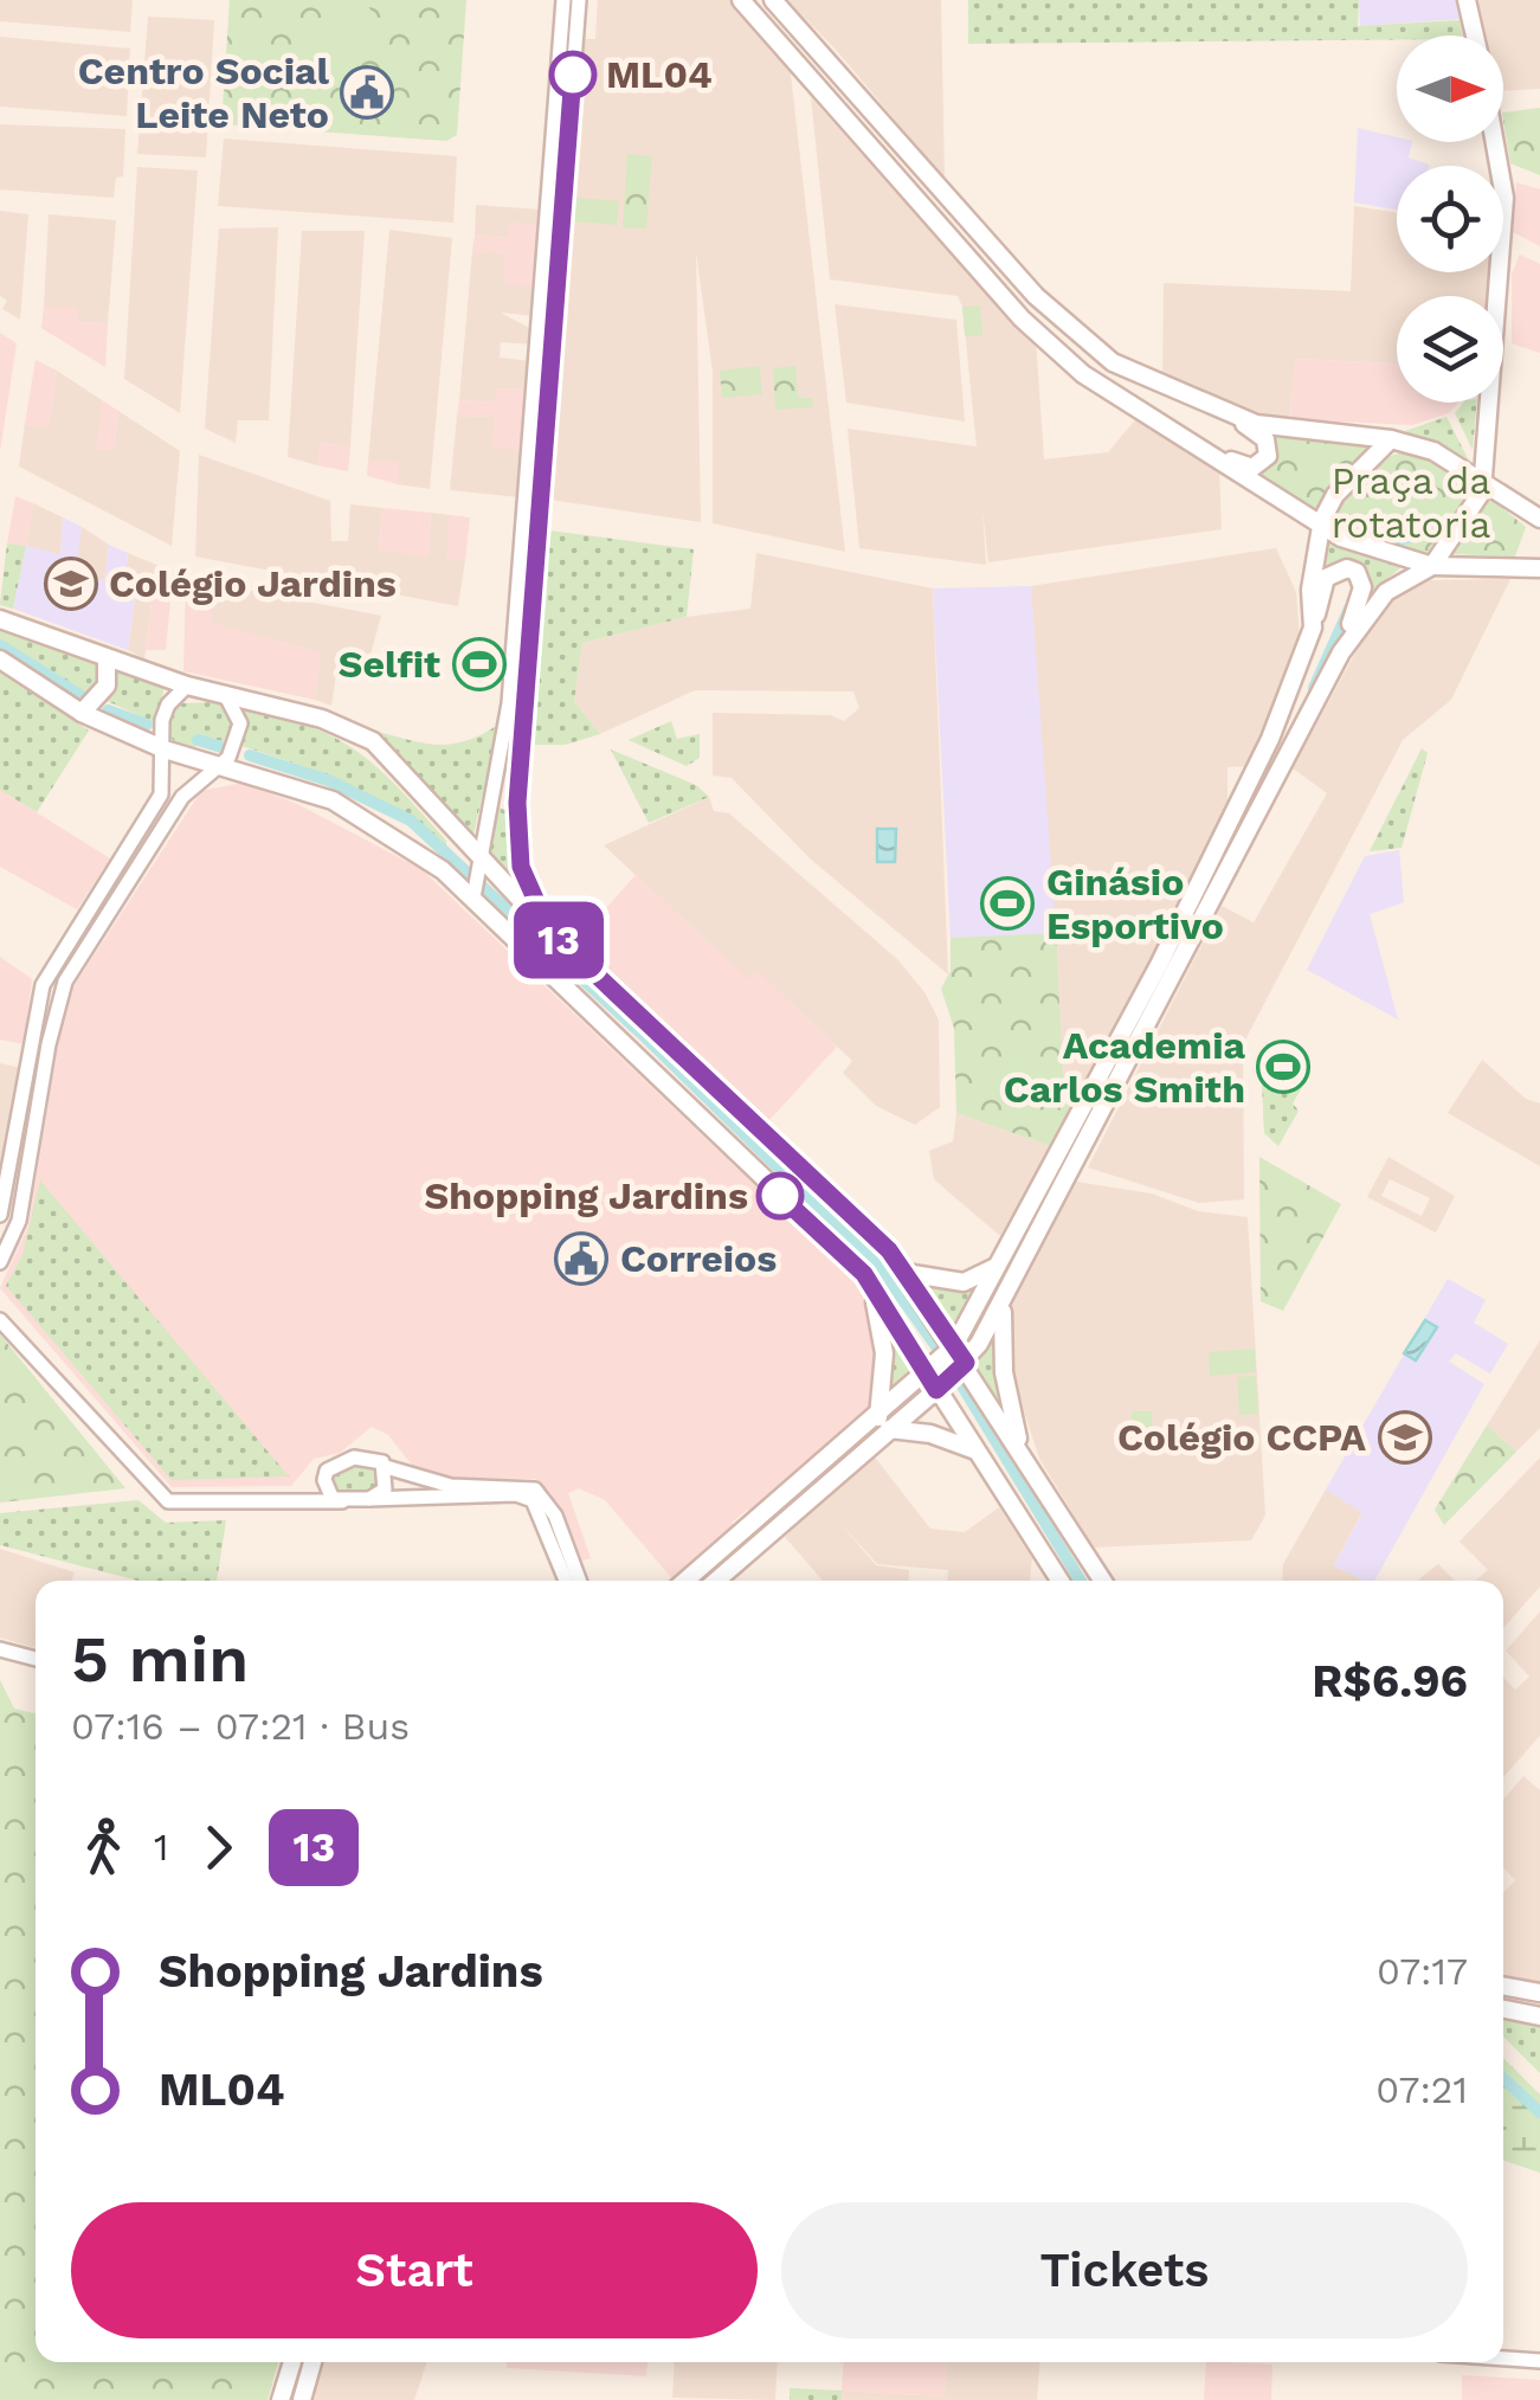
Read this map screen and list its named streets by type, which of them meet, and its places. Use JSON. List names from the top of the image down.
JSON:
{
  "parks": ["Praça da rotatoria"],
  "places": {
    "other": ["ML04", "Shopping Jardins"],
    "public building": ["Centro Social Leite Neto", "Correios"],
    "school or university": ["Colégio Jardins", "Colégio CCPA"],
    "sports": ["Selfit", "Ginásio Esportivo", "Academia Carlos Smith"]
  },
  "lines": ["bus line 13"],
  "north": "right",
  "page": {
    "on_map": "13",
    "heading": ["5 min", "07:16 – 07:21 · Bus", "R$6.96"],
    "legs": ["1", "13"],
    "list": [
      {
        "name": "Shopping Jardins",
        "value": "07:17"
      },
      {
        "name": "ML04",
        "value": "07:21"
      }
    ],
    "buttons": ["Start", "Tickets"]
  }
}
